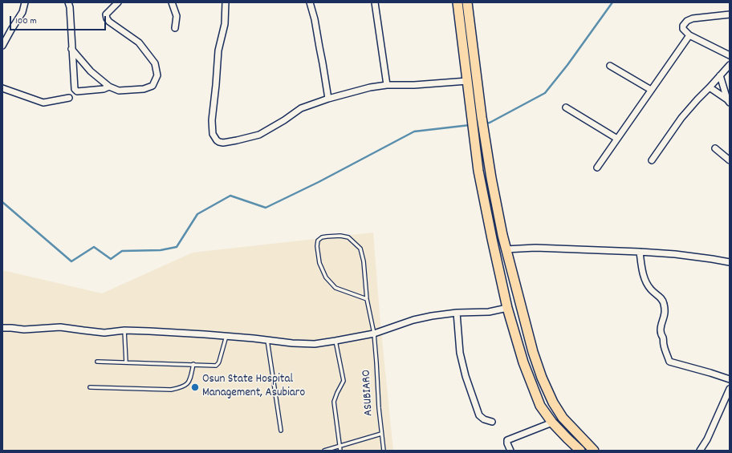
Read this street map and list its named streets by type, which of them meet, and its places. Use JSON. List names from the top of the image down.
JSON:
{
  "streets": {
    "lane": ["ASUBIARO"]
  },
  "places": ["Osun State Hospital Management, Asubiaro"],
  "scale_bar": "100 m"
}
